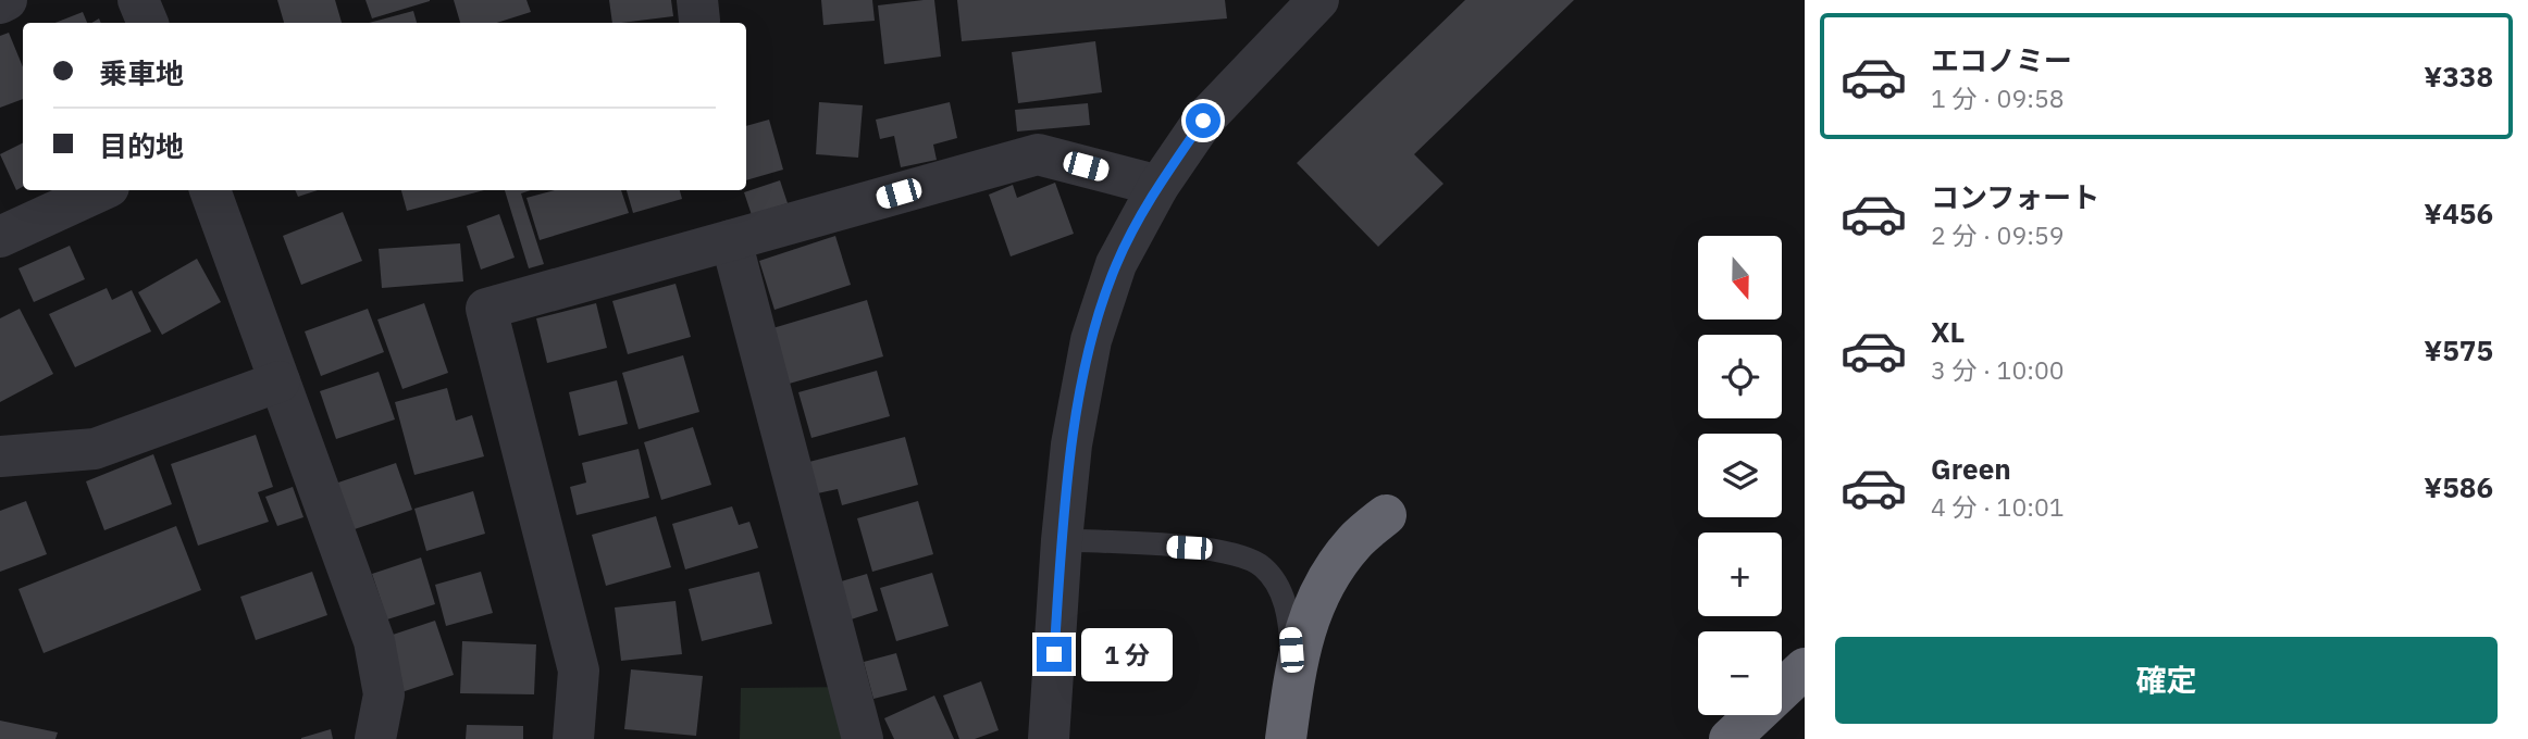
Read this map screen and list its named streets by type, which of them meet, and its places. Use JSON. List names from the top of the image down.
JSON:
{
  "north": "bottom",
  "page": {
    "list": [
      {
        "name": "エコノミー",
        "note": "1 分 · 09:58",
        "value": "¥338"
      },
      {
        "name": "コンフォート",
        "note": "2 分 · 09:59",
        "value": "¥456"
      },
      {
        "name": "XL",
        "note": "3 分 · 10:00",
        "value": "¥575"
      },
      {
        "name": "Green",
        "note": "4 分 · 10:01",
        "value": "¥586"
      }
    ],
    "banner": ["乗車地", "目的地"],
    "map_buttons": ["+", "−"],
    "buttons": "確定",
    "bubble": "1 分"
  }
}
